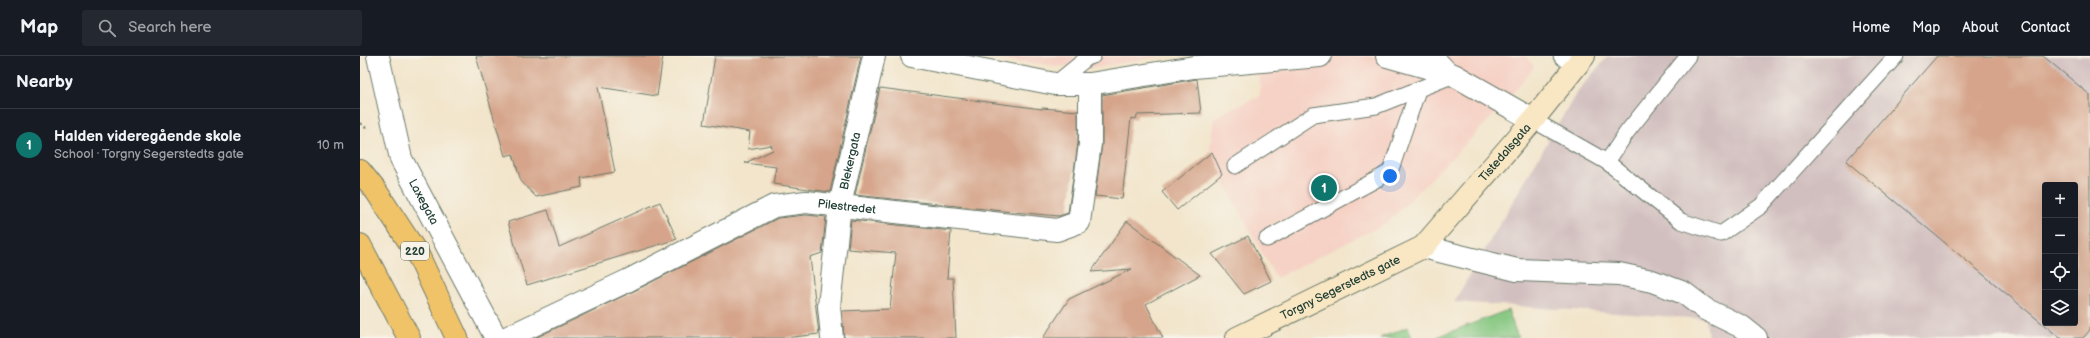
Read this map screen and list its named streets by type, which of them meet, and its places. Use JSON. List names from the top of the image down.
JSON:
{
  "streets": {
    "main road": ["220"],
    "street": [
      "Tistedalsgata",
      "Blekergata",
      "Laxegata",
      "Pilestredet",
      "Torgny Segerstedts gate"
    ]
  },
  "crossings": [
    ["Tistedalsgata", "Torgny Segerstedts gate"],
    ["Blekergata", "Pilestredet"]
  ],
  "page": {
    "header": "Map",
    "search": "Search here",
    "nav": [
      "Home",
      "Map",
      "About",
      "Contact"
    ],
    "heading": "Nearby",
    "list": [
      {
        "mark": "1",
        "name": "Halden videregående skole",
        "note": "School · Torgny Segerstedts gate",
        "value": "10 m"
      }
    ],
    "pins": "1",
    "map_buttons": ["+", "−"]
  }
}
